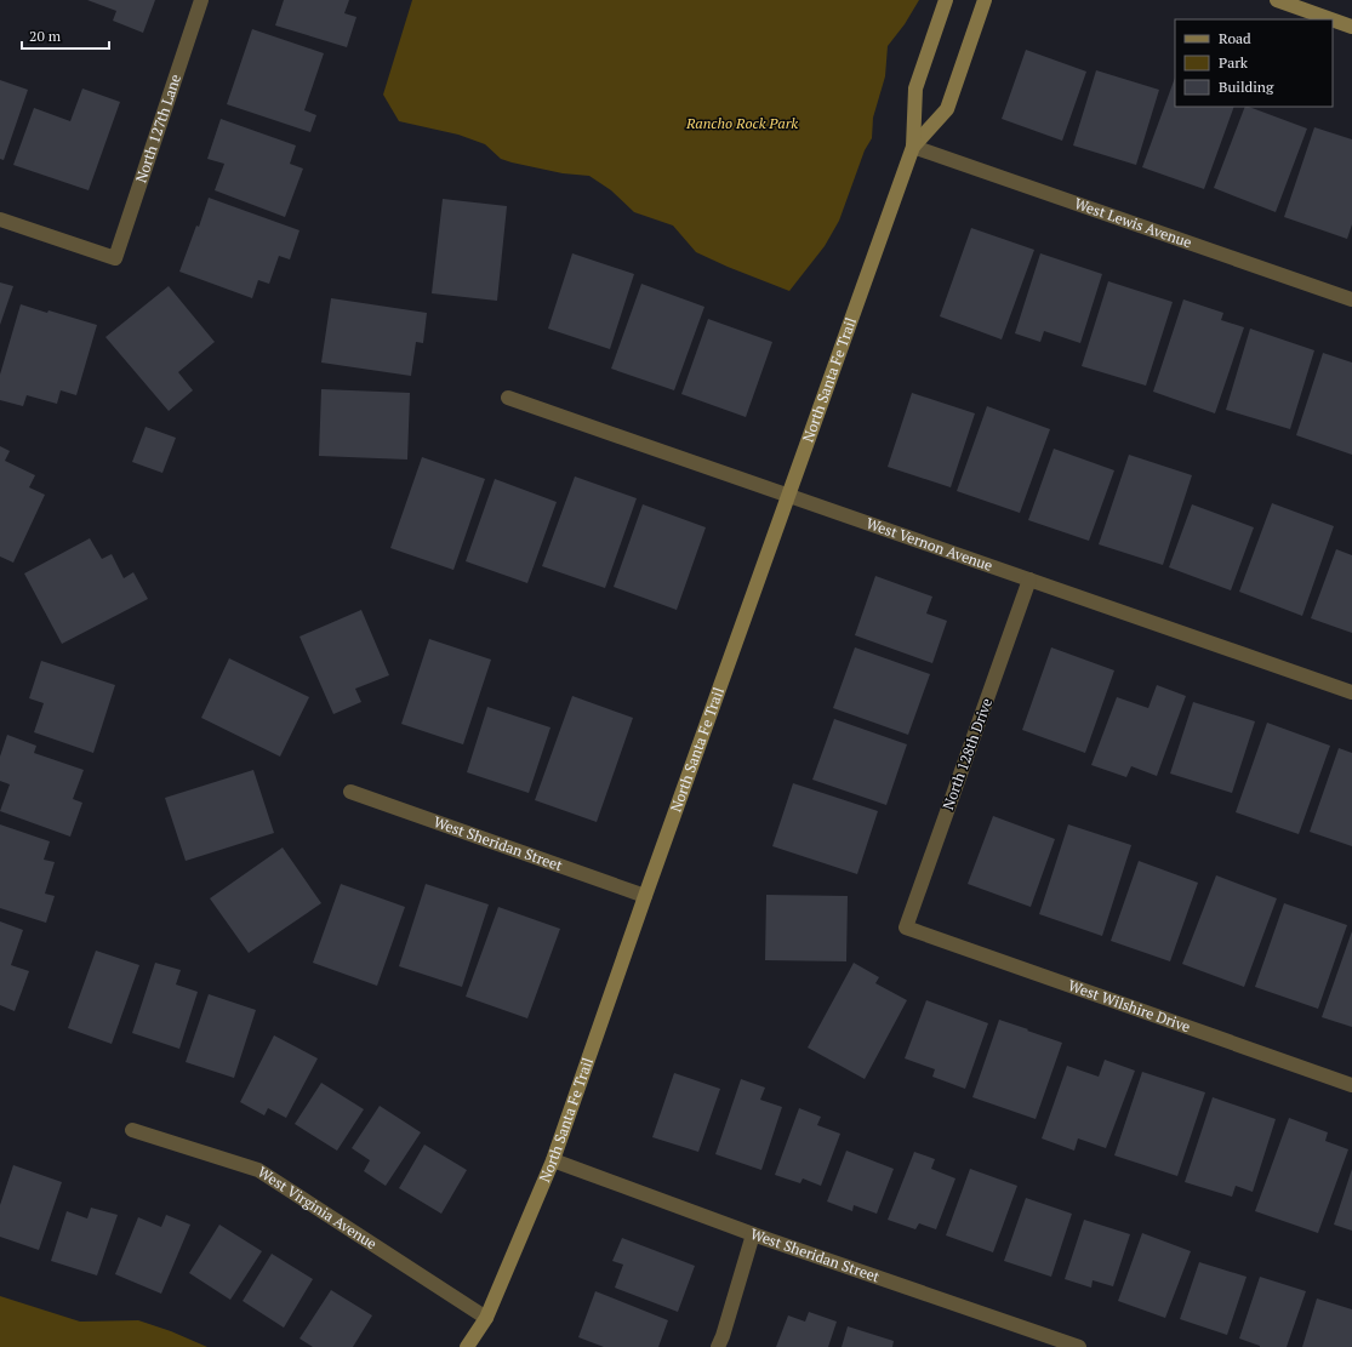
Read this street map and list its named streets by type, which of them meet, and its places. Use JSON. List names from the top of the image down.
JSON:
{
  "streets": {
    "street": [
      "North 127th Lane",
      "West Lewis Avenue",
      "North Santa Fe Trail",
      "West Vernon Avenue",
      "North 128th Drive",
      "West Sheridan Street",
      "West Wilshire Drive",
      "West Virginia Avenue"
    ]
  },
  "crossings": [
    ["West Lewis Avenue", "North Santa Fe Trail"],
    ["North Santa Fe Trail", "West Vernon Avenue"],
    ["North Santa Fe Trail", "West Sheridan Street"],
    ["North Santa Fe Trail", "West Virginia Avenue"],
    ["West Vernon Avenue", "North 128th Drive"],
    ["North 128th Drive", "West Wilshire Drive"]
  ],
  "parks": ["Rancho Rock Park"],
  "legend": ["Road", "Park", "Building"],
  "scale_bar": "20 m"
}
